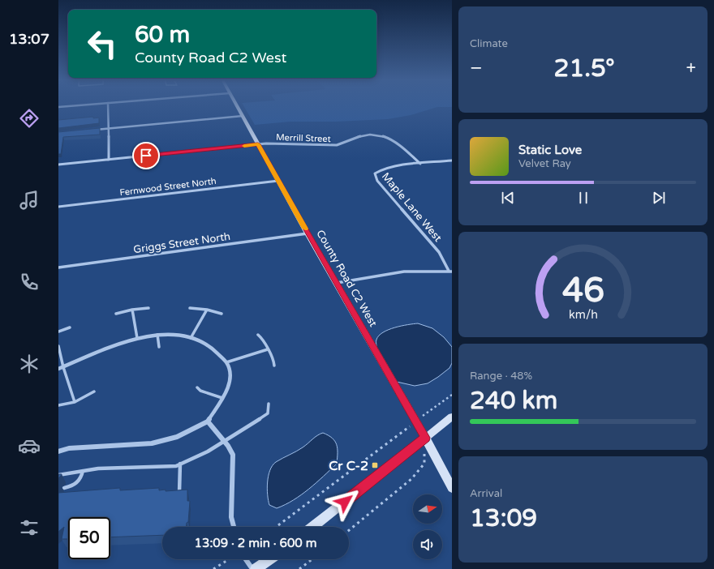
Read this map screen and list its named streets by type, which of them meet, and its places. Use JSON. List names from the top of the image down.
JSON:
{
  "streets": {
    "street": [
      "Merrill Street",
      "Fernwood Street North",
      "Maple Lane West",
      "Griggs Street North",
      "County Road C2 West"
    ]
  },
  "crossings": [
    ["Merrill Street", "Maple Lane West"],
    ["Merrill Street", "County Road C2 West"],
    ["Fernwood Street North", "County Road C2 West"],
    ["Griggs Street North", "County Road C2 West"]
  ],
  "places": {
    "transit": ["Cr C-2"]
  },
  "north": "right",
  "page": {
    "tabs": "13:07",
    "tile": [
      "Climate",
      ["Range · 48%", "240 km"],
      ["Arrival", "13:09"]
    ],
    "turn": ["60 m", "County Road C2 West"],
    "heat": ["−", "21.5°", "+"],
    "song": ["Static Love", "Velvet Ray"],
    "limit": "50",
    "trip": "13:09 · 2 min · 600 m",
    "gauge": ["46", "km/h"]
  }
}
